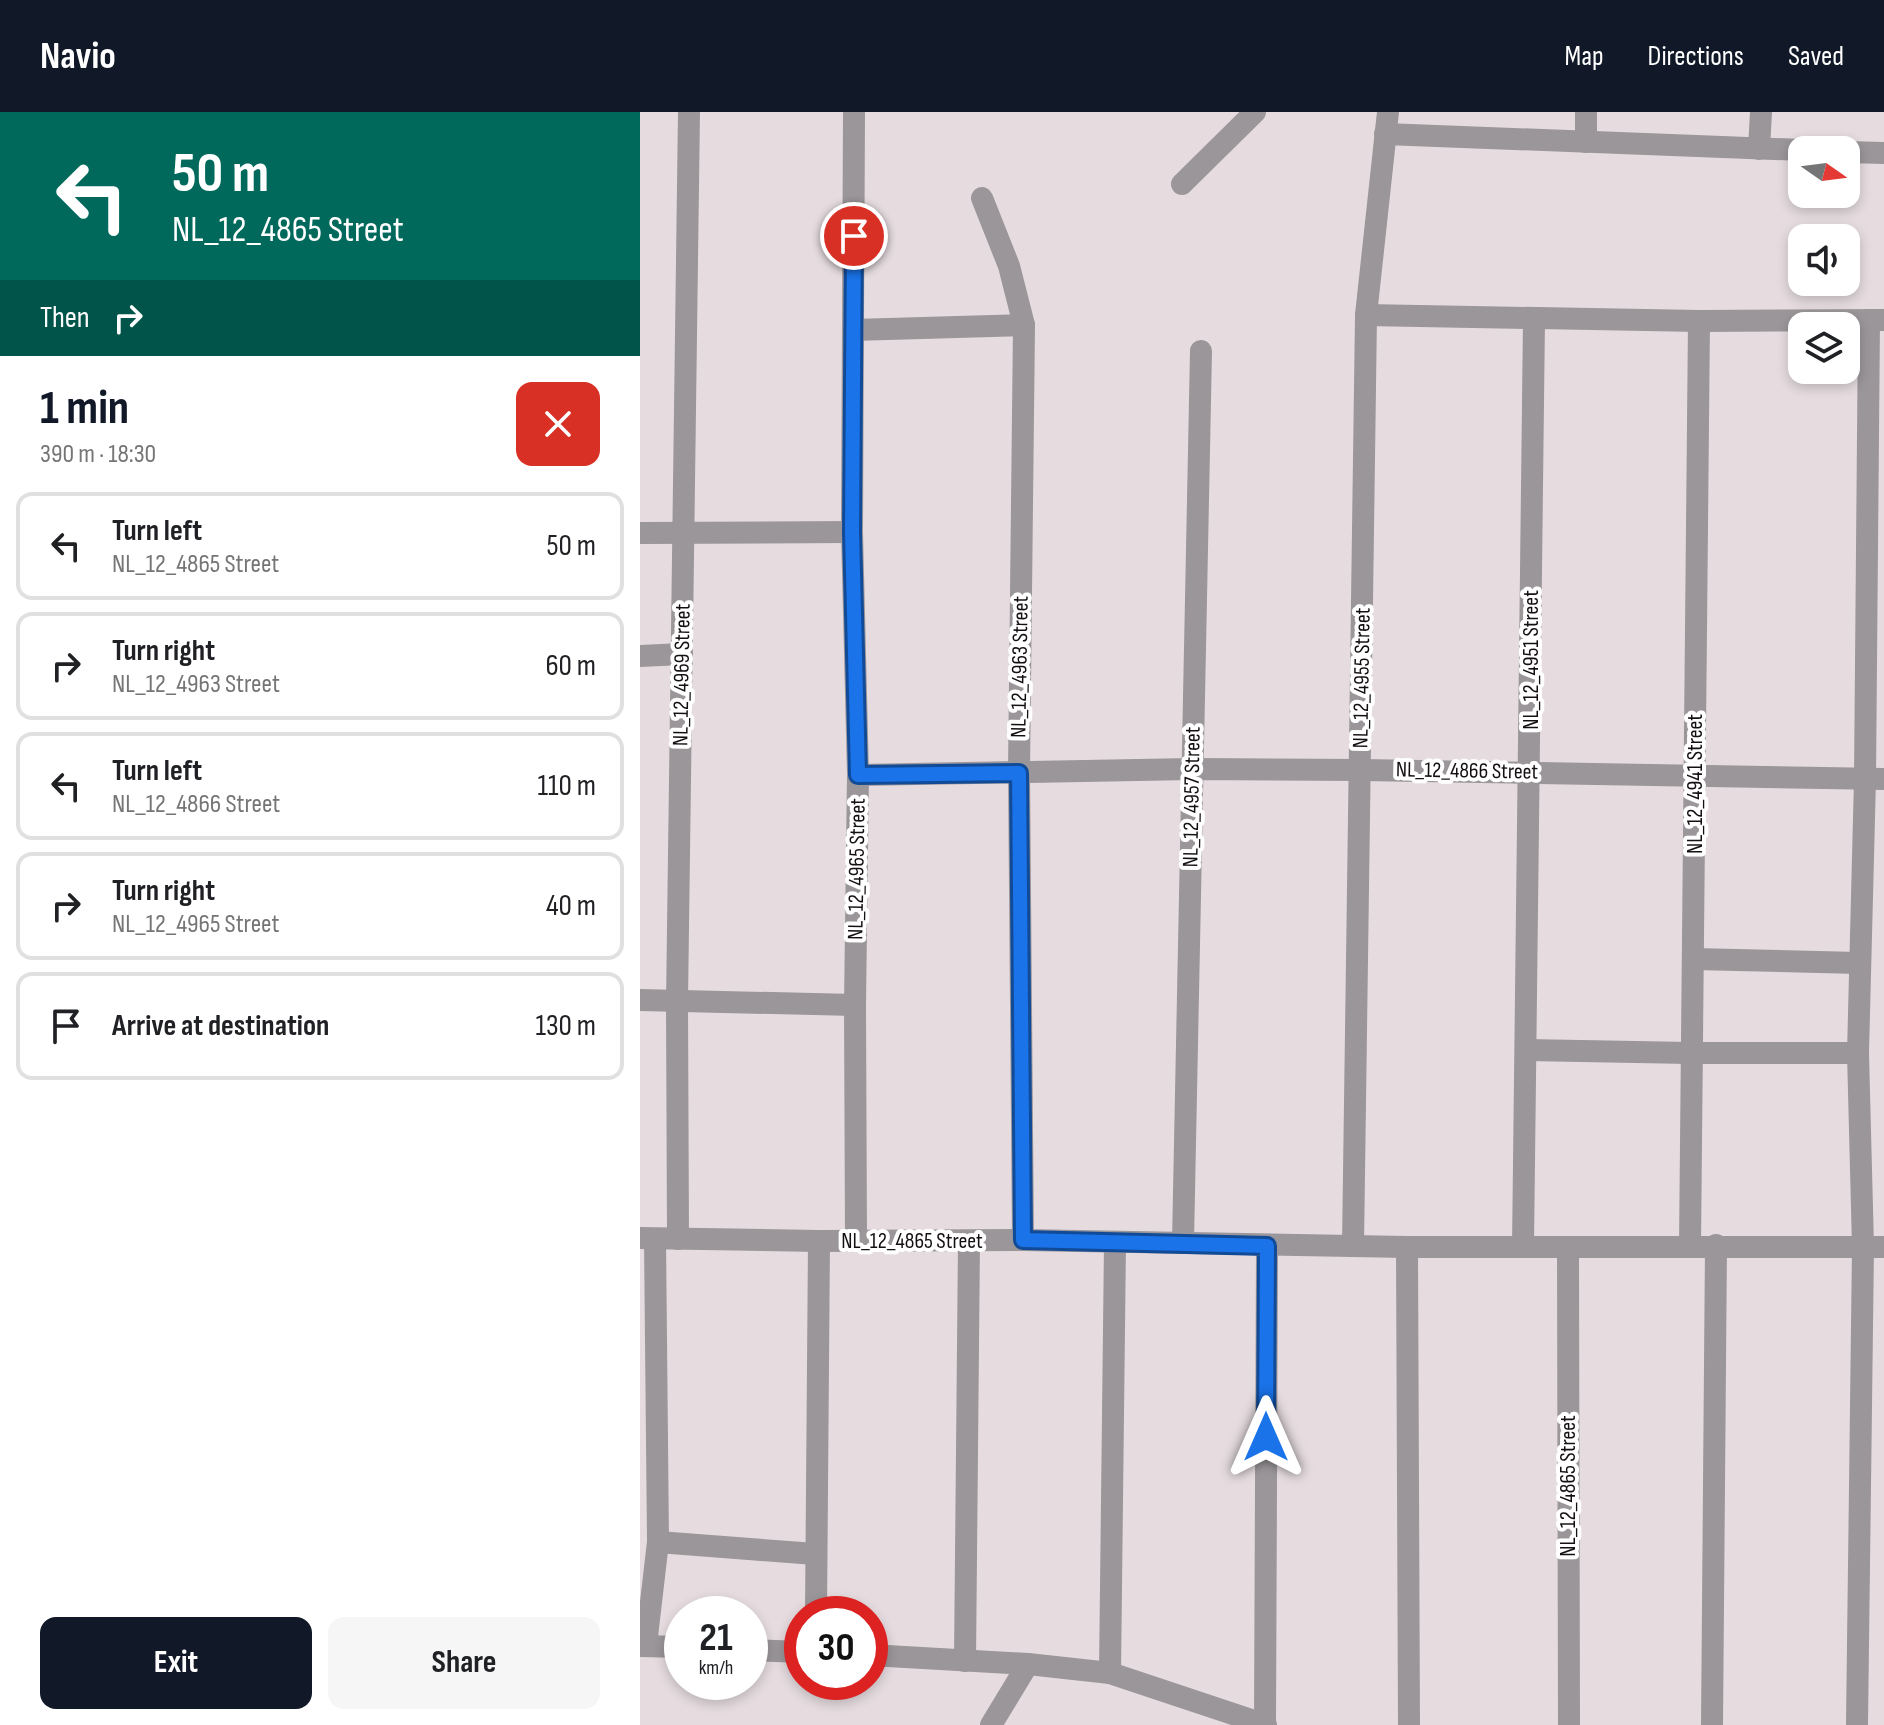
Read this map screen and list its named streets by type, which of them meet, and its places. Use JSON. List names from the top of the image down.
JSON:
{
  "streets": {
    "street": [
      "NL_12_4951 Street",
      "NL_12_4963 Street",
      "NL_12_4969 Street",
      "NL_12_4955 Street",
      "NL_12_4866 Street",
      "NL_12_4941 Street",
      "NL_12_4957 Street",
      "NL_12_4965 Street",
      "NL_12_4865 Street"
    ]
  },
  "crossings": [
    ["NL_12_4951 Street", "NL_12_4866 Street"],
    ["NL_12_4951 Street", "NL_12_4865 Street"],
    ["NL_12_4963 Street", "NL_12_4866 Street"],
    ["NL_12_4963 Street", "NL_12_4865 Street"],
    ["NL_12_4969 Street", "NL_12_4865 Street"],
    ["NL_12_4955 Street", "NL_12_4866 Street"],
    ["NL_12_4955 Street", "NL_12_4865 Street"],
    ["NL_12_4866 Street", "NL_12_4941 Street"],
    ["NL_12_4866 Street", "NL_12_4957 Street"],
    ["NL_12_4866 Street", "NL_12_4965 Street"],
    ["NL_12_4941 Street", "NL_12_4865 Street"],
    ["NL_12_4957 Street", "NL_12_4865 Street"],
    ["NL_12_4965 Street", "NL_12_4865 Street"]
  ],
  "north": "right",
  "page": {
    "header": "Navio",
    "nav": ["Map", "Directions", "Saved"],
    "turn": ["50 m", "NL_12_4865 Street"],
    "then": "Then",
    "heading": ["1 min", "390 m · 18:30"],
    "list": [
      {
        "name": "Turn left",
        "note": "NL_12_4865 Street",
        "value": "50 m"
      },
      {
        "name": "Turn right",
        "note": "NL_12_4963 Street",
        "value": "60 m"
      },
      {
        "name": "Turn left",
        "note": "NL_12_4866 Street",
        "value": "110 m"
      },
      {
        "name": "Turn right",
        "note": "NL_12_4965 Street",
        "value": "40 m"
      },
      {
        "name": "Arrive at destination",
        "value": "130 m"
      }
    ],
    "speed": "21 km/h",
    "limit": "30",
    "buttons": ["Exit", "Share"]
  }
}
